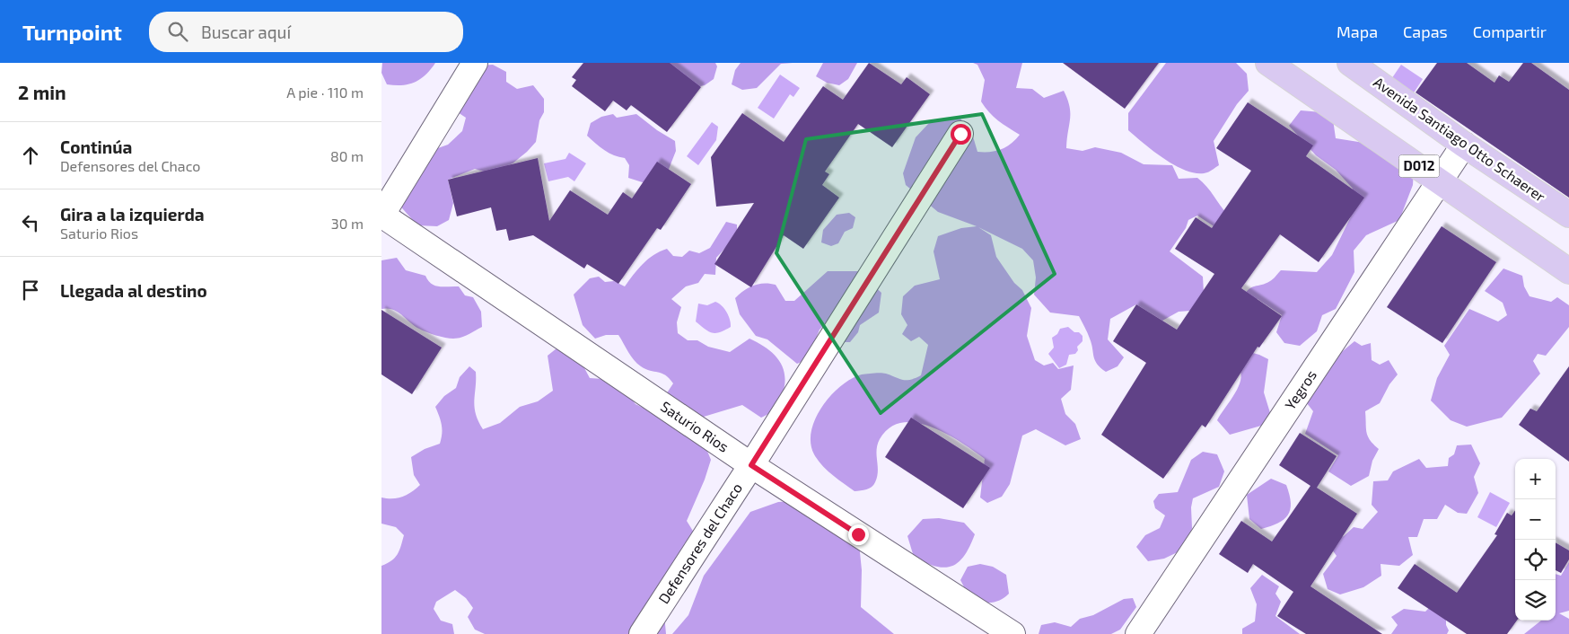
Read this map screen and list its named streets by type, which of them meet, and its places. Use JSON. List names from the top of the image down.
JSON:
{
  "streets": {
    "main road": ["Avenida Santiago Otto Schaerer", "D012"],
    "street": ["Yegros", "Saturio Rios", "Defensores del Chaco"]
  },
  "crossings": [
    ["Avenida Santiago Otto Schaerer", "Yegros"],
    ["D012", "Yegros"],
    ["Saturio Rios", "Defensores del Chaco"]
  ],
  "page": {
    "header": "Turnpoint",
    "search": "Buscar aquí",
    "nav": ["Mapa", "Capas", "Compartir"],
    "heading": ["2 min", "A pie · 110 m"],
    "list": [
      ["Continúa", "Defensores del Chaco", "80 m"],
      ["Gira a la izquierda", "Saturio Rios", "30 m"],
      "Llegada al destino"
    ],
    "map_buttons": ["+", "−"]
  }
}
